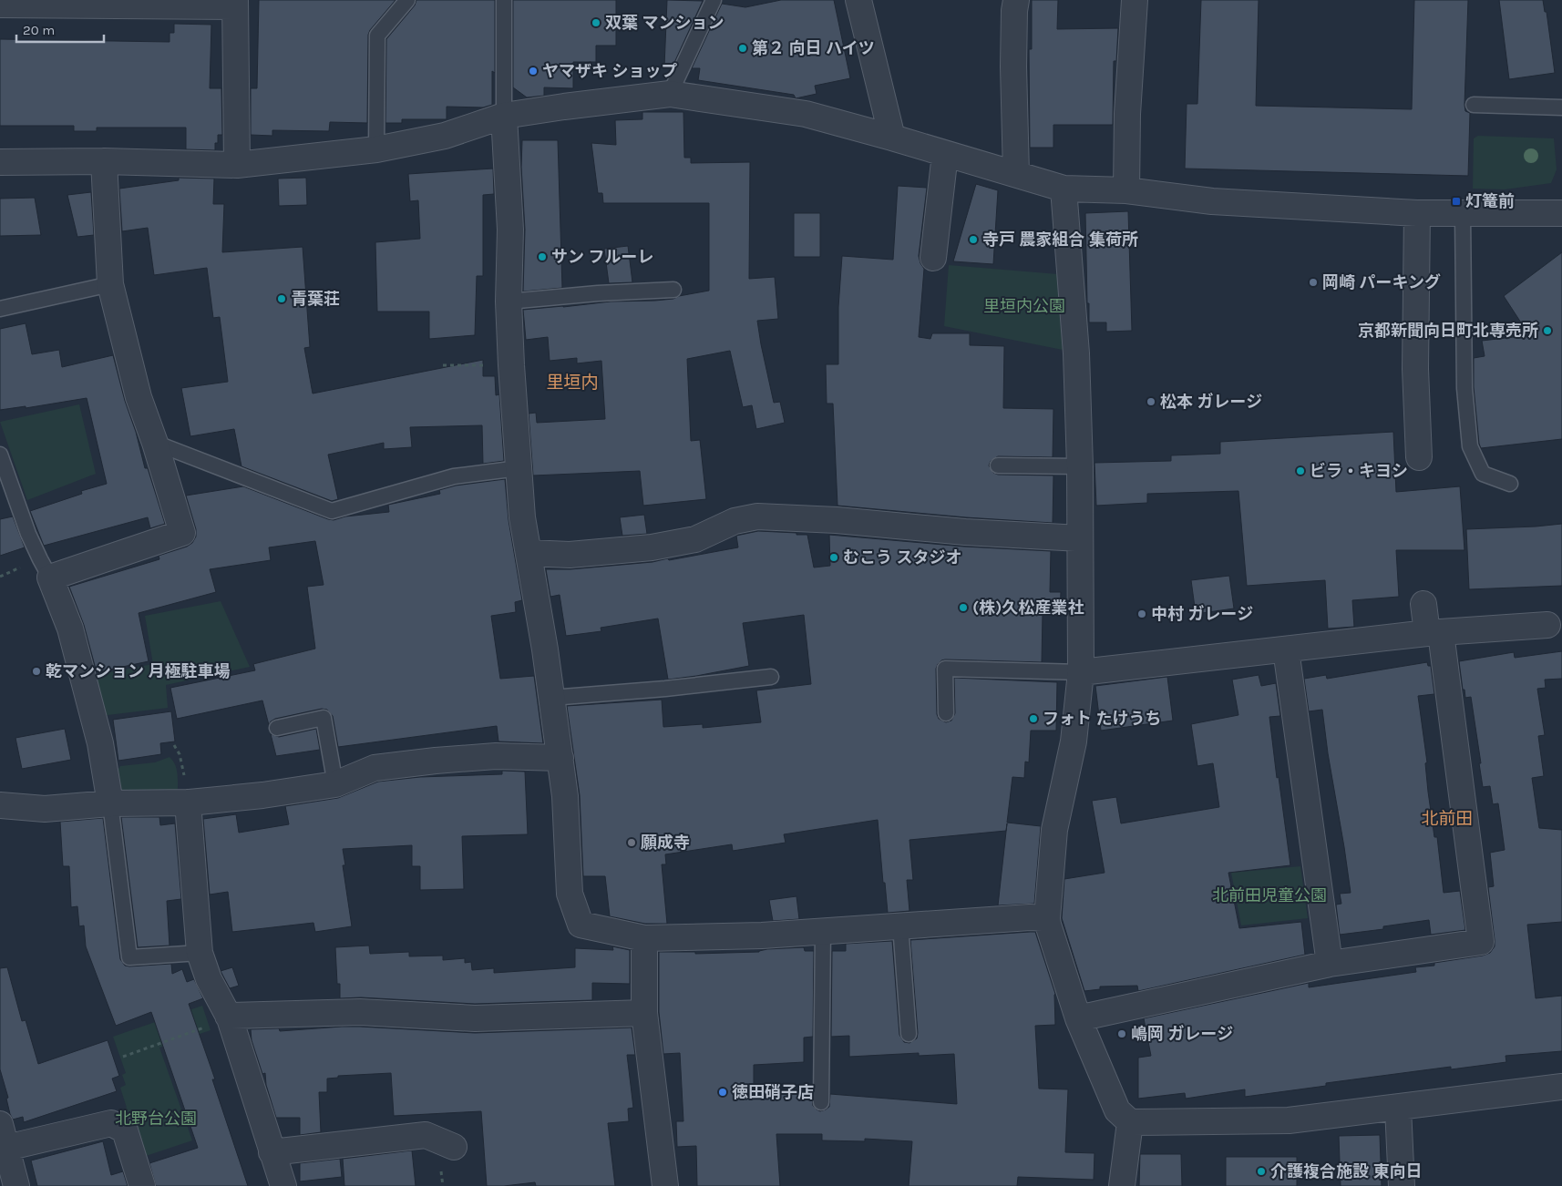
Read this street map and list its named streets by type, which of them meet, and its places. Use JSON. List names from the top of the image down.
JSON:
{
  "districts": ["里垣内", "北前田"],
  "parks": ["里垣内公園", "北前田児童公園", "北野台公園"],
  "places": {
    "other": [
      "双葉 マンション",
      "第２ 向日 ハイツ",
      "ヤマザキ ショップ",
      "寺戸 農家組合 集荷所",
      "サン フルーレ",
      "岡崎 パーキング",
      "青葉荘",
      "京都新聞向日町北専売所",
      "松本 ガレージ",
      "ビラ・キヨシ",
      "むこう スタジオ",
      "(株)久松産業社",
      "中村 ガレージ",
      "乾マンション 月極駐車場",
      "フォト たけうち",
      "願成寺",
      "嶋岡 ガレージ",
      "徳田硝子店",
      "介護複合施設 東向日"
    ],
    "transit": ["灯篭前"]
  },
  "scale_bar": "20 m"
}
